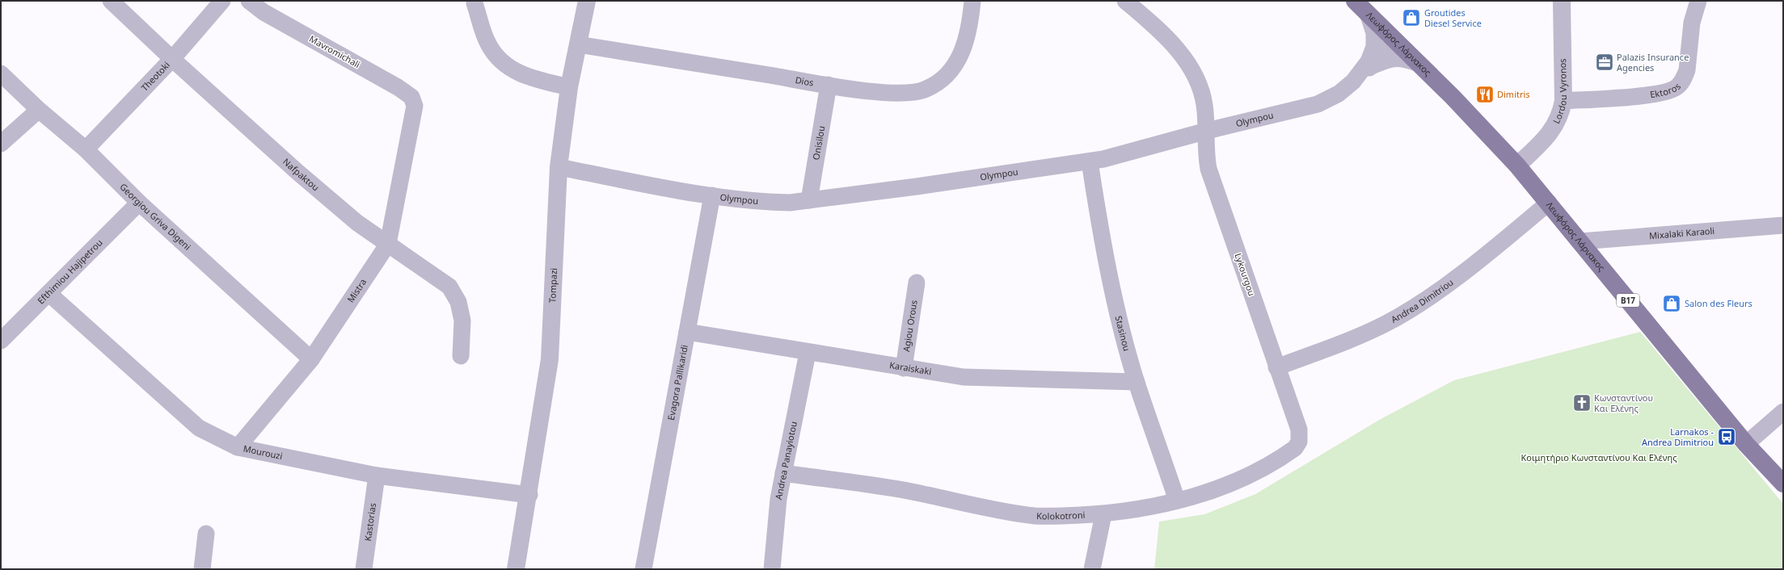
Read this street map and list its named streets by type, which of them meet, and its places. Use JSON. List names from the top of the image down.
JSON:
{
  "streets": {
    "main road": ["Λεωφόρος Λάρνακος", "B17"],
    "street": [
      "Mavromichali",
      "Theotoki",
      "Dios",
      "Ektoros",
      "Lordou Vyronos",
      "Olympou",
      "Onisilou",
      "Nafpaktou",
      "Georgiou Griva Digeni",
      "Mixalaki Karaoli",
      "Efthimiou Hajipetrou",
      "Lykourgou",
      "Tompazi",
      "Mistra",
      "Andrea Dimitriou",
      "Agiou Orous",
      "Stasinou",
      "Karaiskaki",
      "Evagora Pallikaridi",
      "Mourouzi",
      "Andrea Panayiotou",
      "Kolokotroni",
      "Kastorias"
    ]
  },
  "crossings": [
    ["Λεωφόρος Λάρνακος", "Lordou Vyronos"],
    ["Λεωφόρος Λάρνακος", "Olympou"],
    ["Λεωφόρος Λάρνακος", "Mixalaki Karaoli"],
    ["Λεωφόρος Λάρνακος", "Andrea Dimitriou"],
    ["Mavromichali", "Mistra"],
    ["Theotoki", "Nafpaktou"],
    ["Theotoki", "Georgiou Griva Digeni"],
    ["Dios", "Onisilou"],
    ["Dios", "Tompazi"],
    ["Ektoros", "Lordou Vyronos"],
    ["Olympou", "Onisilou"],
    ["Olympou", "Lykourgou"],
    ["Olympou", "Tompazi"],
    ["Olympou", "Stasinou"],
    ["Olympou", "Evagora Pallikaridi"],
    ["Nafpaktou", "Mistra"],
    ["Georgiou Griva Digeni", "Efthimiou Hajipetrou"],
    ["Georgiou Griva Digeni", "Mistra"],
    ["Efthimiou Hajipetrou", "Mourouzi"],
    ["Lykourgou", "Andrea Dimitriou"],
    ["Lykourgou", "Kolokotroni"],
    ["Tompazi", "Mourouzi"],
    ["Mistra", "Mourouzi"],
    ["Agiou Orous", "Karaiskaki"],
    ["Stasinou", "Karaiskaki"],
    ["Stasinou", "Kolokotroni"],
    ["Karaiskaki", "Evagora Pallikaridi"],
    ["Karaiskaki", "Andrea Panayiotou"],
    ["Mourouzi", "Kastorias"],
    ["Andrea Panayiotou", "Kolokotroni"]
  ],
  "parks": ["Κοιμητήριο Κωνσταντίνου Και Ελένης"],
  "places": {
    "shop": ["Groutides Diesel Service", "Salon des Fleurs"],
    "office": ["Palazis Insurance Agencies"],
    "restaurant": ["Dimitris"],
    "church": ["Κωνσταντίνου Και Ελένης"],
    "bus stop": ["Larnakos - Andrea Dimitriou"]
  }
}
